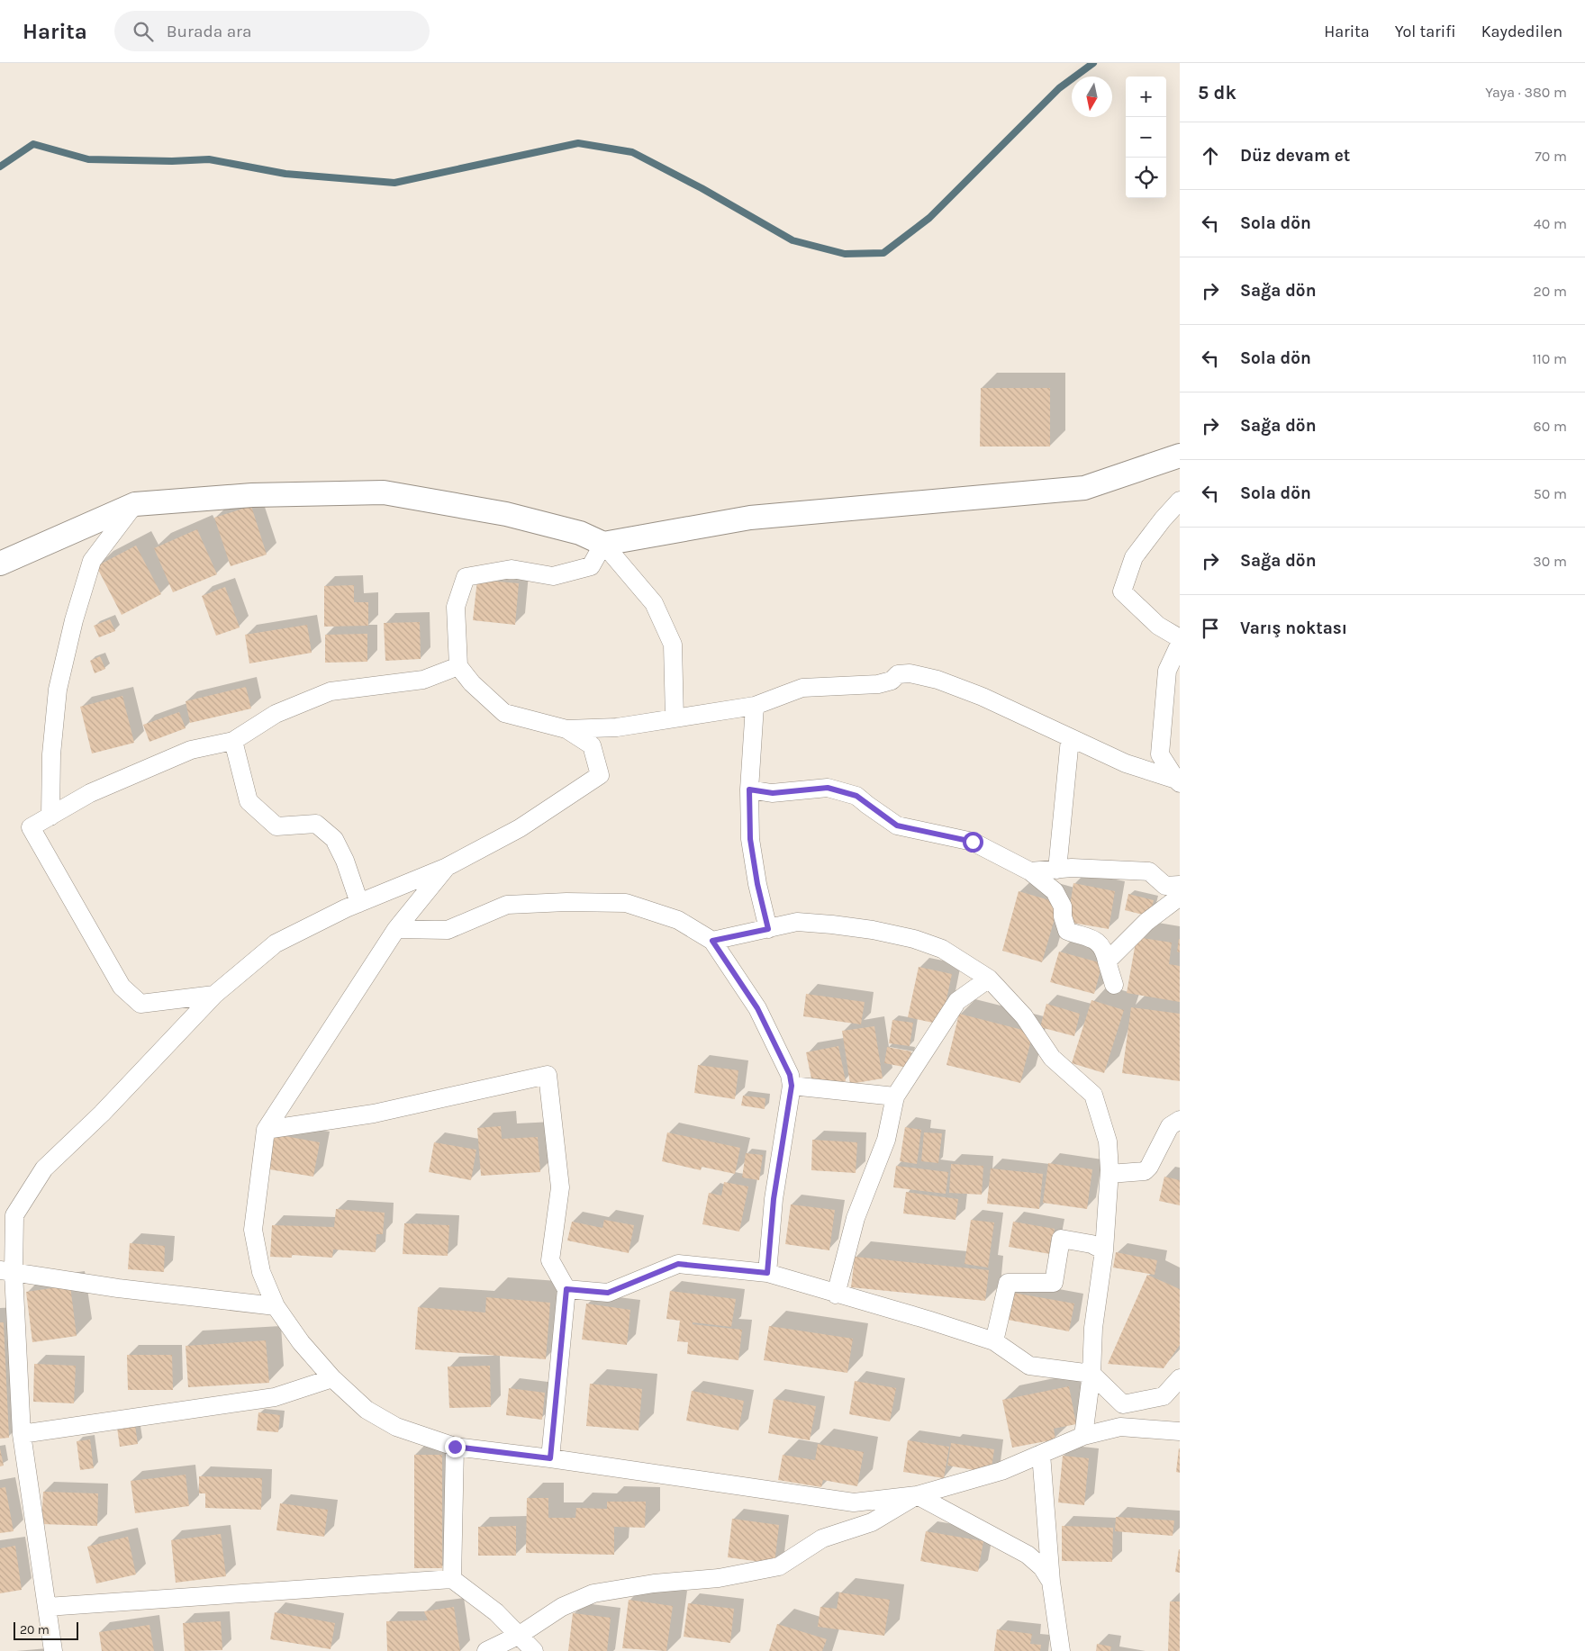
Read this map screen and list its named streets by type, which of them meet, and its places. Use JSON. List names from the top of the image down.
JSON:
{
  "scale_bar": "20 m",
  "north": "bottom",
  "page": {
    "header": "Harita",
    "search": "Burada ara",
    "nav": ["Harita", "Yol tarifi", "Kaydedilen"],
    "heading": ["5 dk", "Yaya · 380 m"],
    "map_buttons": ["+", "−"],
    "list": [
      ["Düz devam et", "70 m"],
      ["Sola dön", "40 m"],
      ["Sağa dön", "20 m"],
      ["Sola dön", "110 m"],
      ["Sağa dön", "60 m"],
      ["Sola dön", "50 m"],
      ["Sağa dön", "30 m"],
      "Varış noktası"
    ],
    "scale": "20 m"
  }
}
